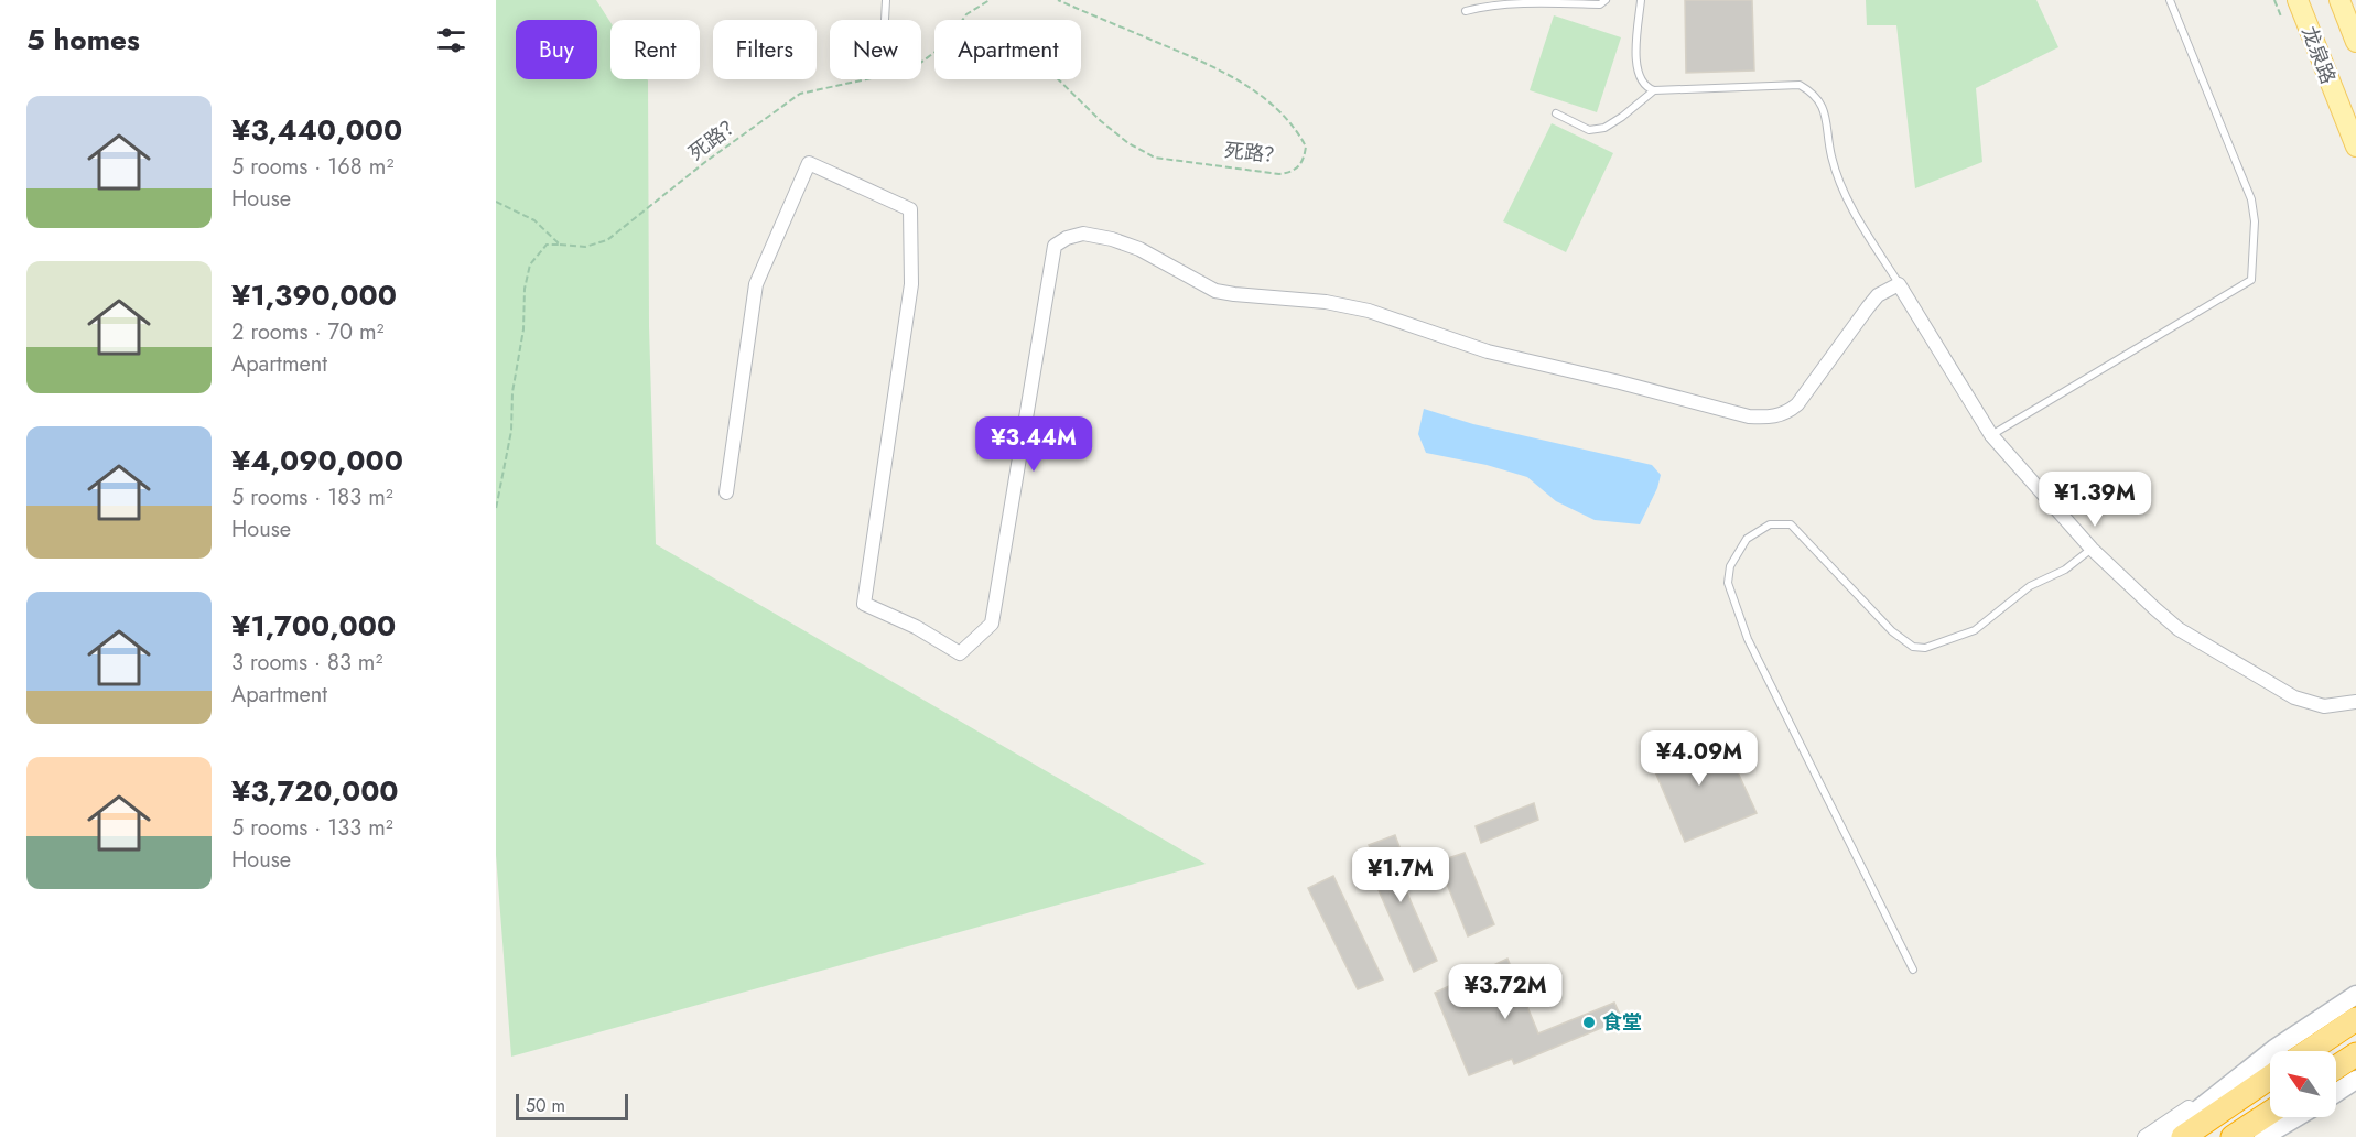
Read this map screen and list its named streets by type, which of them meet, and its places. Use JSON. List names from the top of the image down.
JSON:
{
  "streets": {
    "main road": ["龙泉路"],
    "path": ["死路？"]
  },
  "places": ["食堂"],
  "scale_bar": "50 m",
  "north": "top left",
  "page": {
    "heading": "5 homes",
    "chip": [
      "Buy",
      "Rent",
      "Filters",
      "New",
      "Apartment"
    ],
    "list": [
      {
        "name": "¥3,440,000",
        "note": "5 rooms · 168 m² · House"
      },
      {
        "name": "¥1,390,000",
        "note": "2 rooms · 70 m² · Apartment"
      },
      {
        "name": "¥4,090,000",
        "note": "5 rooms · 183 m² · House"
      },
      {
        "name": "¥1,700,000",
        "note": "3 rooms · 83 m² · Apartment"
      },
      {
        "name": "¥3,720,000",
        "note": "5 rooms · 133 m² · House"
      }
    ],
    "price": [
      "¥3.44M",
      "¥1.39M",
      "¥4.09M",
      "¥1.7M",
      "¥3.72M"
    ],
    "scale": "50 m"
  }
}
